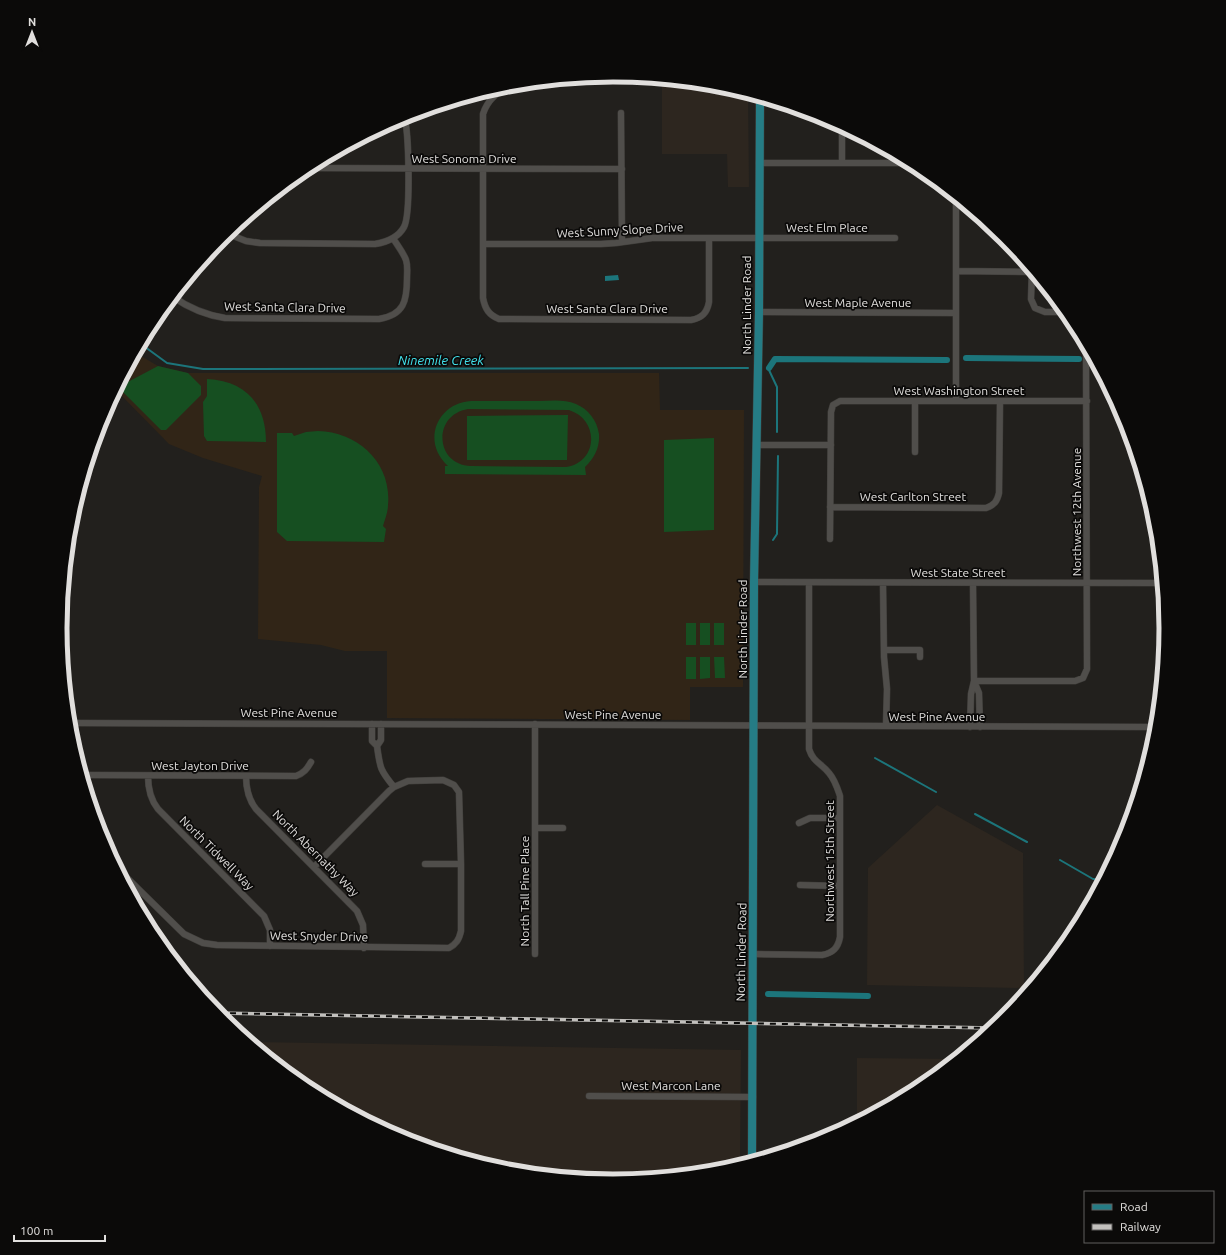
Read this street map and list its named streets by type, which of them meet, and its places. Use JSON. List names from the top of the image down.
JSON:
{
  "streets": {
    "main road": ["North Linder Road"],
    "street": [
      "West Sonoma Drive",
      "West Elm Place",
      "West Sunny Slope Drive",
      "West Maple Avenue",
      "West Santa Clara Drive",
      "West Washington Street",
      "West Carlton Street",
      "Northwest 12th Avenue",
      "West State Street",
      "West Pine Avenue",
      "West Jayton Drive",
      "North Tidwell Way",
      "North Abernathy Way",
      "Northwest 15th Street",
      "North Tall Pine Place",
      "West Snyder Drive",
      "West Marcon Lane"
    ]
  },
  "crossings": [
    ["West Elm Place", "West Sunny Slope Drive"],
    ["West Elm Place", "North Linder Road"],
    ["West Sunny Slope Drive", "North Linder Road"],
    ["West Sunny Slope Drive", "West Santa Clara Drive"],
    ["West Maple Avenue", "North Linder Road"],
    ["North Linder Road", "West State Street"],
    ["North Linder Road", "West Pine Avenue"],
    ["North Linder Road", "Northwest 15th Street"],
    ["North Linder Road", "West Marcon Lane"],
    ["West Washington Street", "West Carlton Street"],
    ["West Washington Street", "Northwest 12th Avenue"],
    ["Northwest 12th Avenue", "West State Street"],
    ["West Pine Avenue", "North Tall Pine Place"],
    ["West Jayton Drive", "North Tidwell Way"],
    ["West Jayton Drive", "North Abernathy Way"],
    ["North Tidwell Way", "West Snyder Drive"],
    ["North Abernathy Way", "West Snyder Drive"]
  ],
  "water": ["Ninemile Creek"],
  "legend": ["Road", "Railway"],
  "scale_bar": "100 m",
  "north": "top"
}
